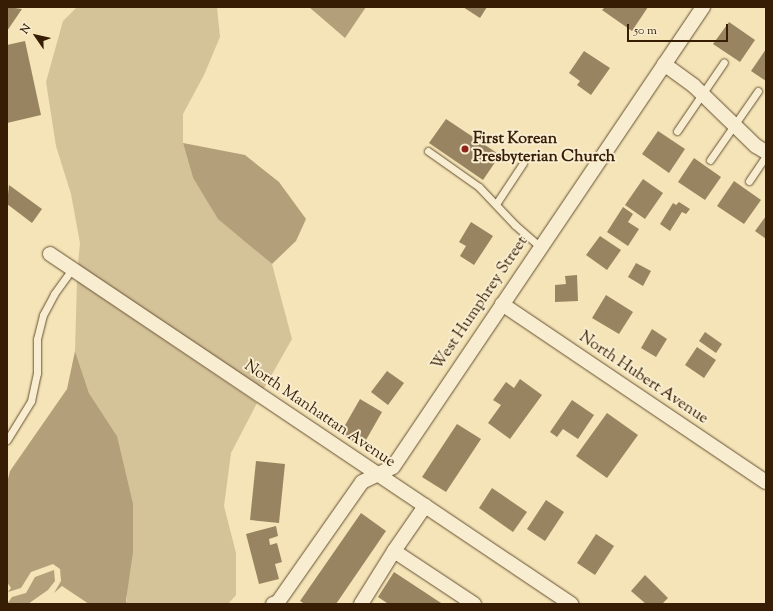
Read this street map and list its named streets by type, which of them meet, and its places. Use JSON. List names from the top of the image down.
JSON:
{
  "streets": {
    "street": ["West Humphrey Street", "North Hubert Avenue", "North Manhattan Avenue"]
  },
  "crossings": [
    ["West Humphrey Street", "North Hubert Avenue"],
    ["West Humphrey Street", "North Manhattan Avenue"]
  ],
  "places": ["First Korean Presbyterian Church"],
  "scale_bar": "50 m",
  "north": "top left"
}
